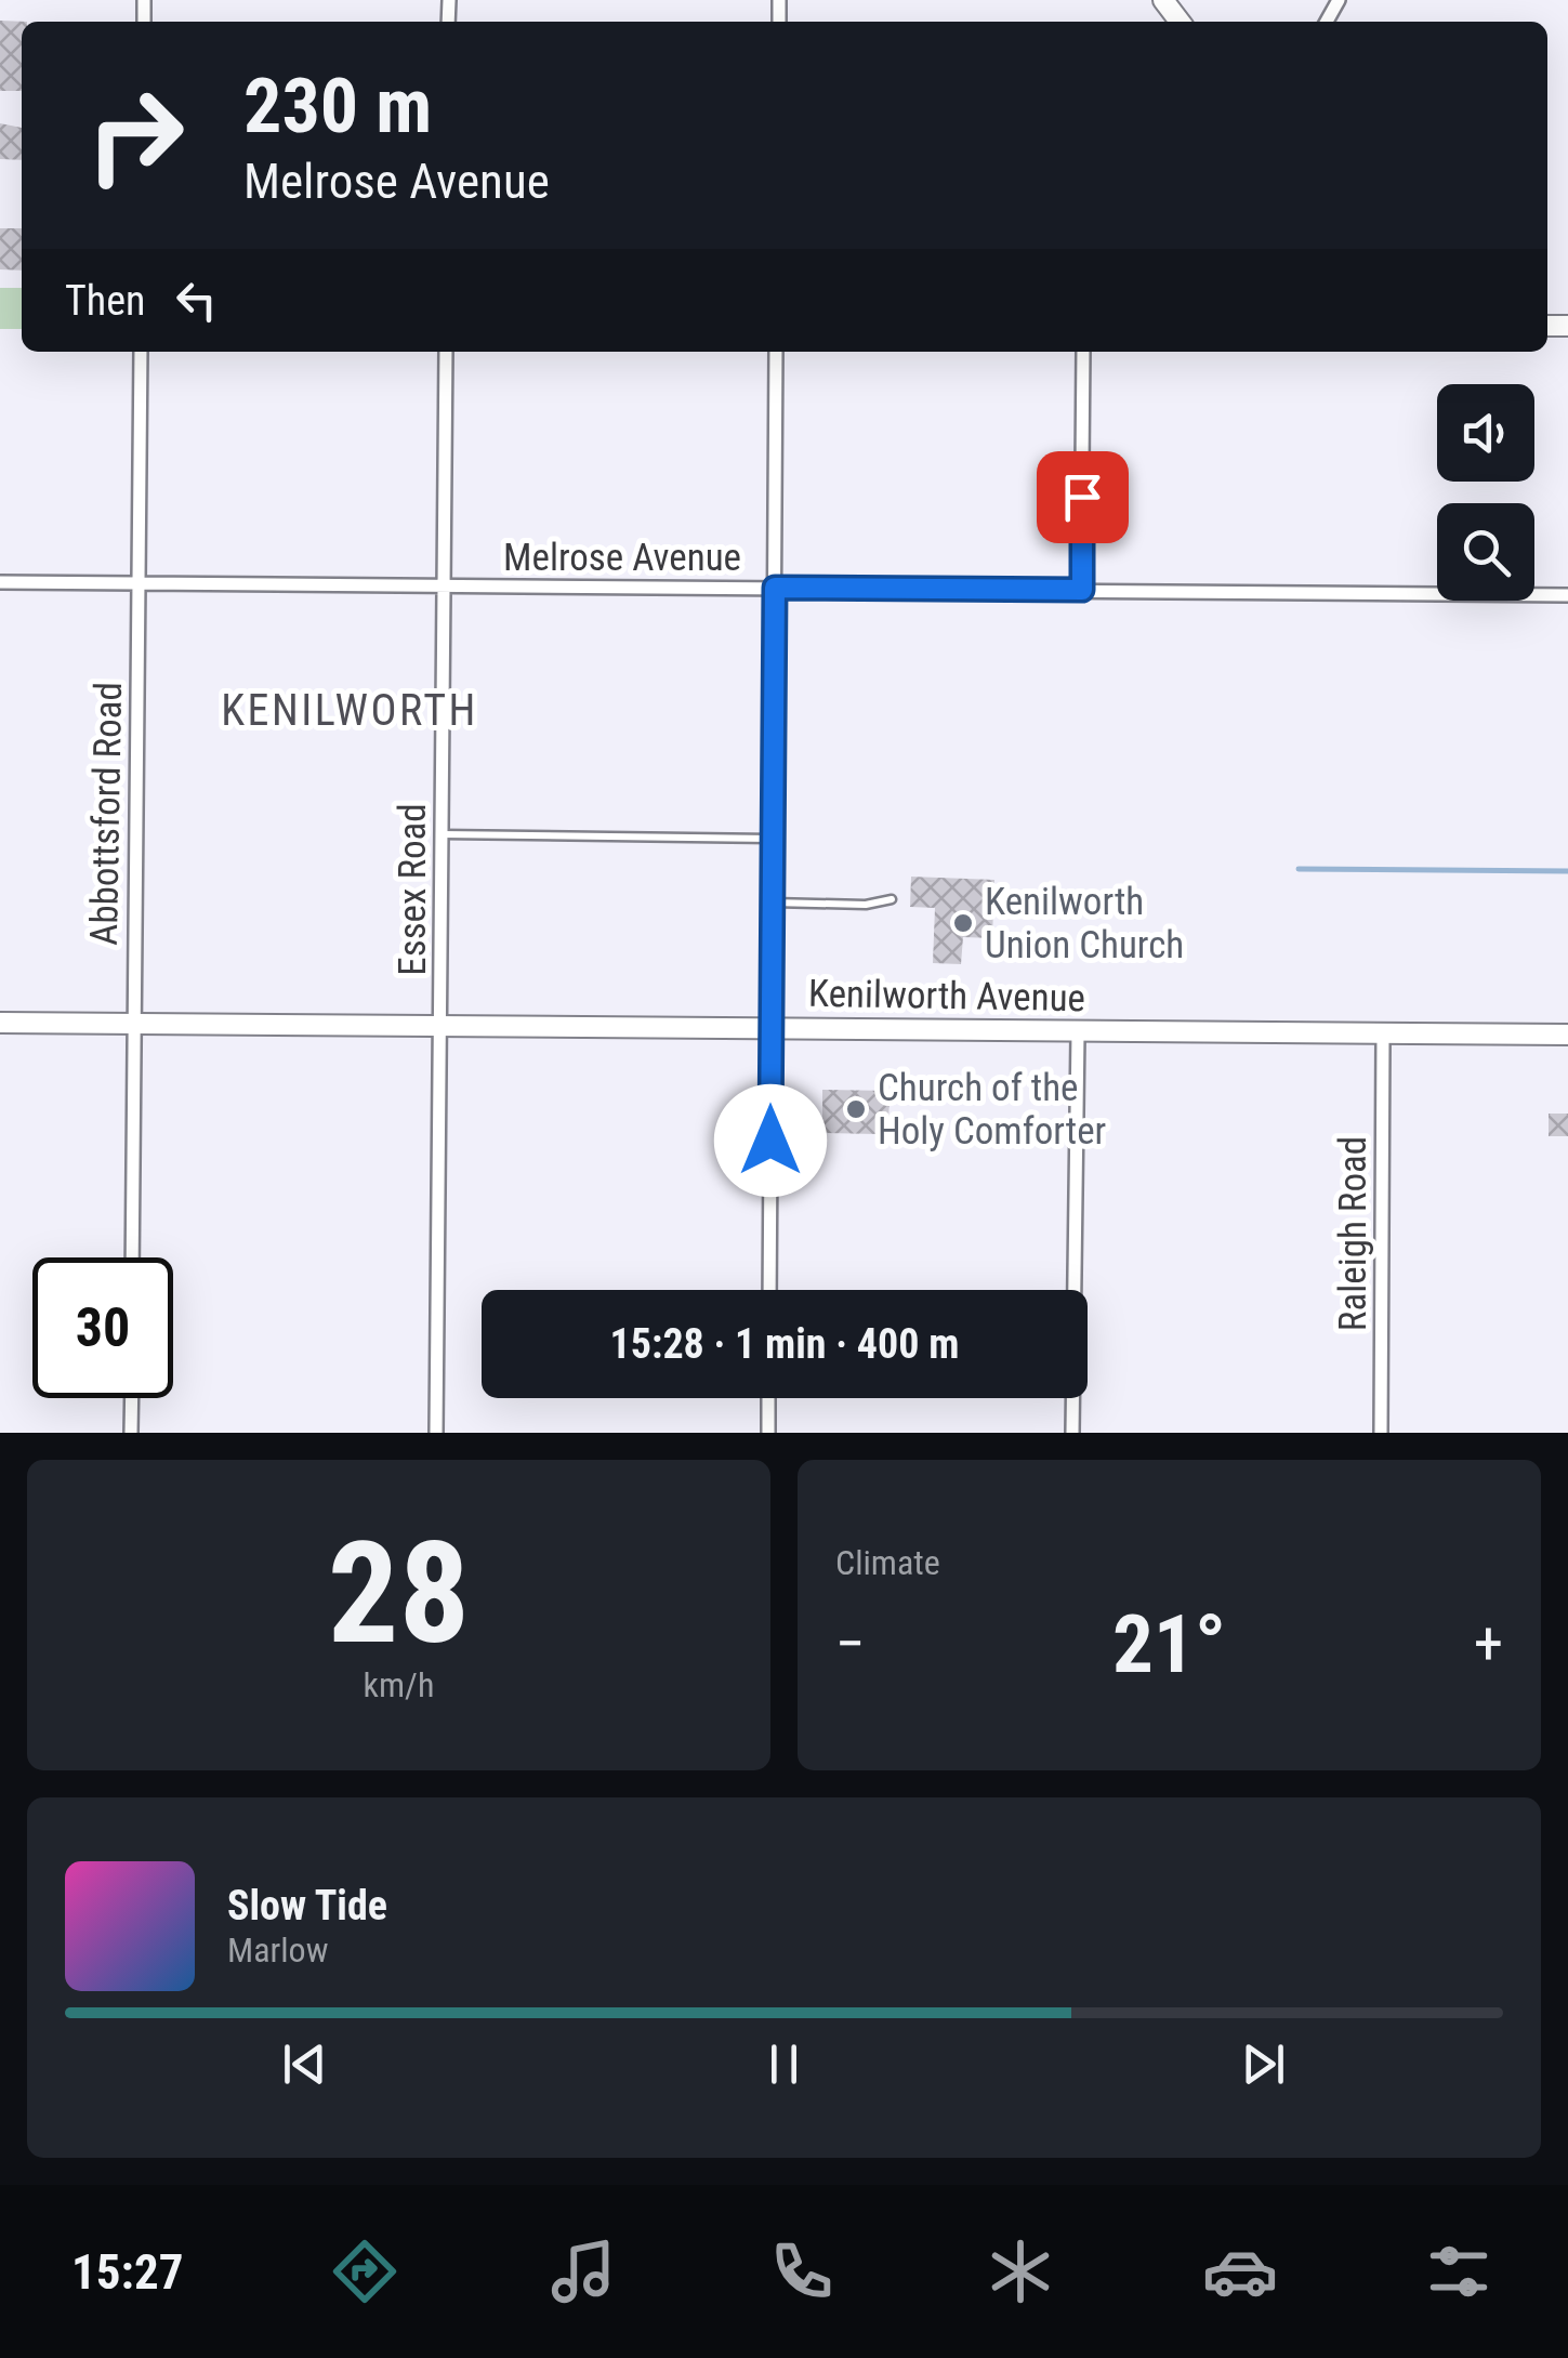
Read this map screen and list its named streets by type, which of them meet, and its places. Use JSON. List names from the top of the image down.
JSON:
{
  "streets": {
    "street": [
      "Melrose Avenue",
      "Abbottsford Road",
      "Essex Road",
      "Kenilworth Avenue",
      "Raleigh Road"
    ]
  },
  "crossings": [
    ["Melrose Avenue", "Abbottsford Road"],
    ["Melrose Avenue", "Essex Road"],
    ["Abbottsford Road", "Kenilworth Avenue"],
    ["Essex Road", "Kenilworth Avenue"],
    ["Kenilworth Avenue", "Raleigh Road"]
  ],
  "districts": ["KENILWORTH"],
  "places": ["Kenilworth Union Church", "Church of the Holy Comforter"],
  "page": {
    "turn": ["230 m", "Melrose Avenue"],
    "then": "Then",
    "limit": "30",
    "trip": "15:28 · 1 min · 400 m",
    "tile": [
      ["28", "km/h"],
      "Climate"
    ],
    "heat": ["−", "21°", "+"],
    "song": ["Slow Tide", "Marlow"],
    "tabs": "15:27"
  }
}
